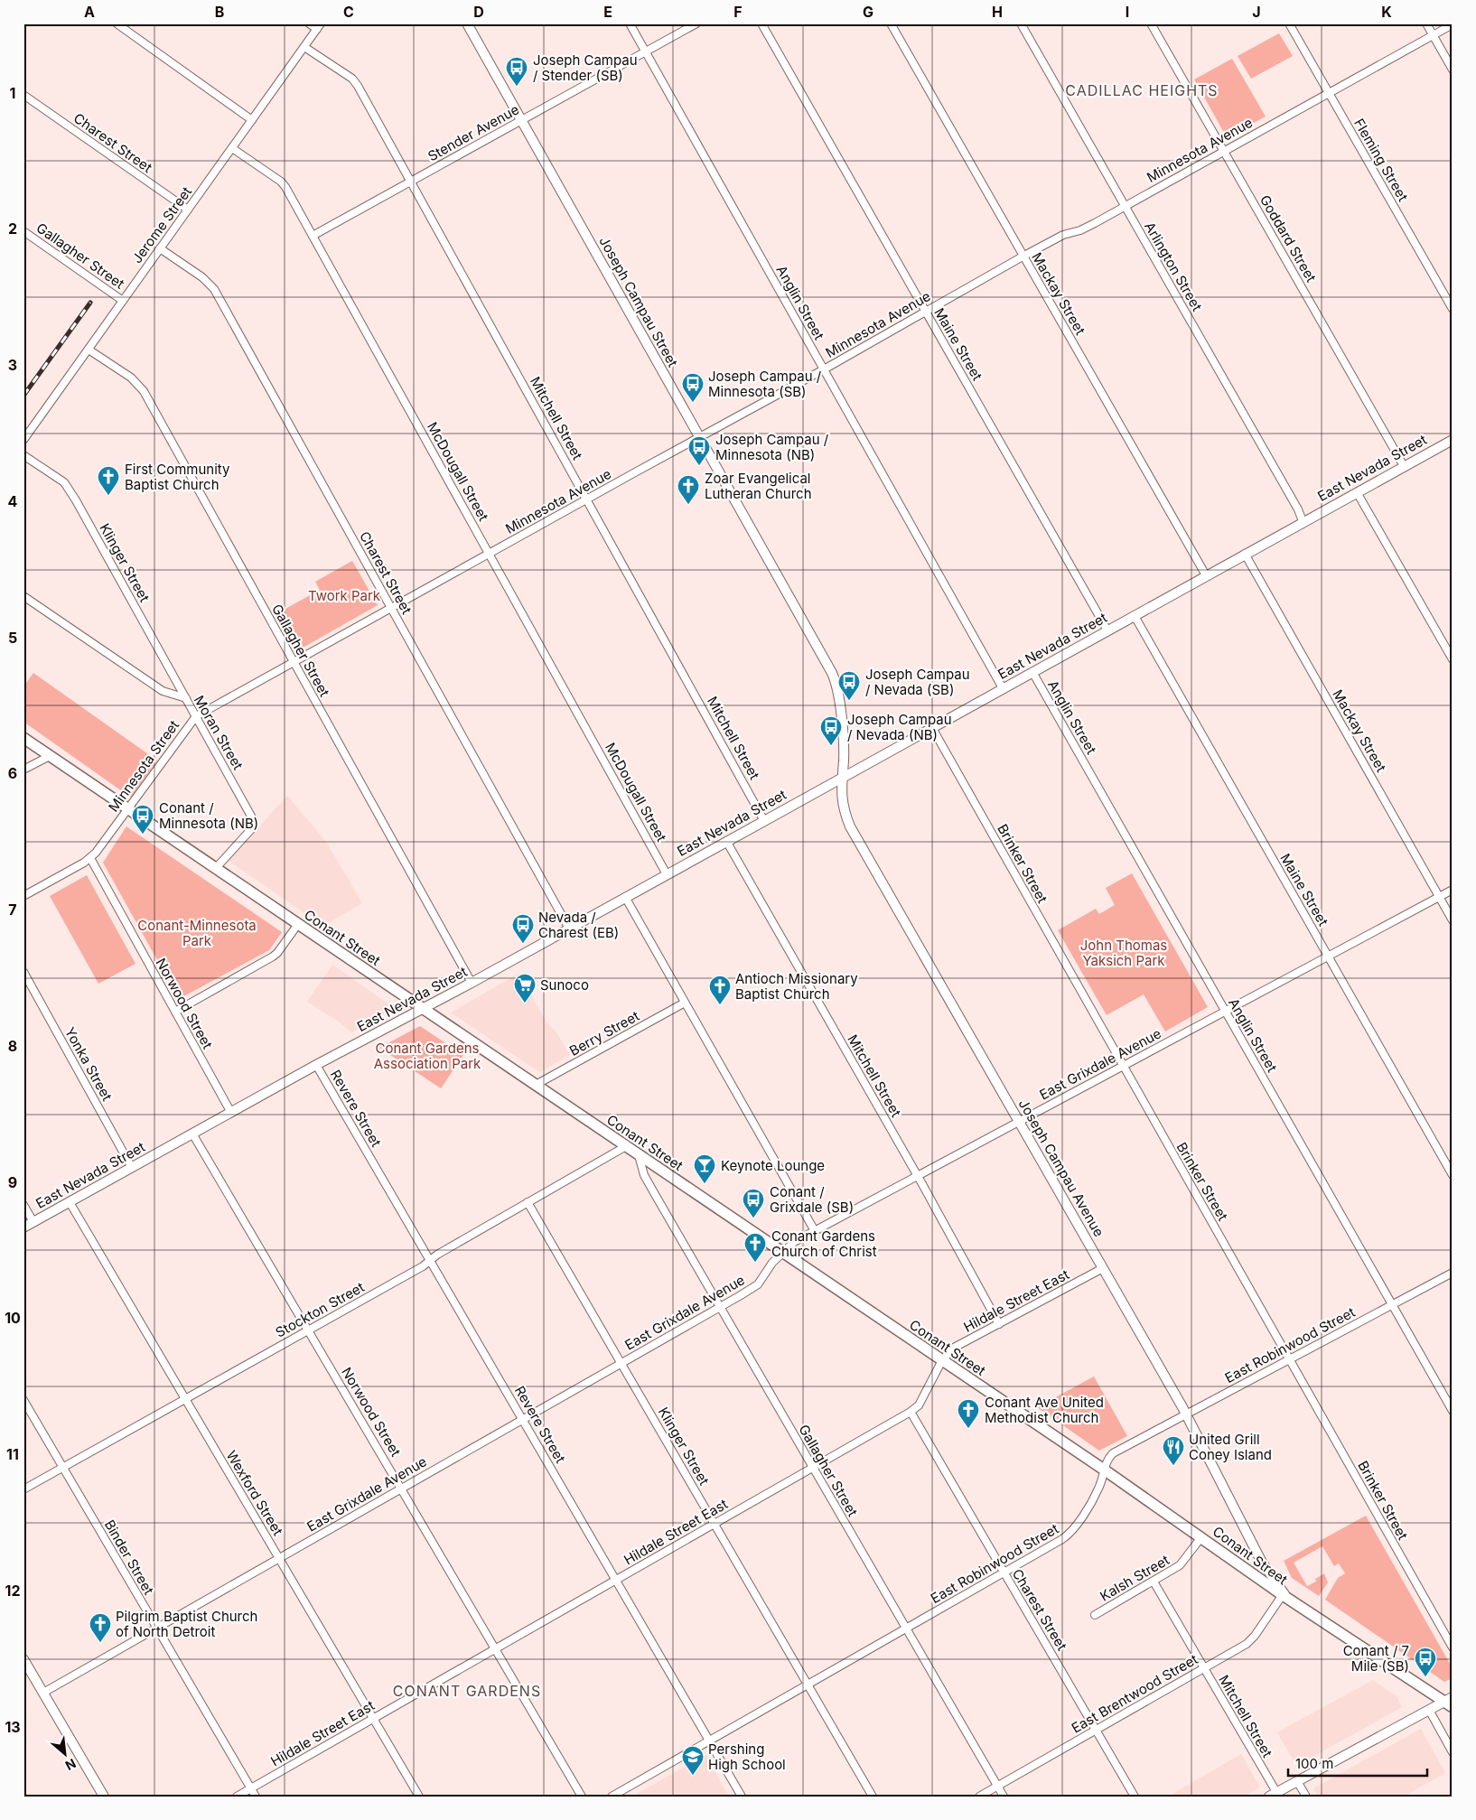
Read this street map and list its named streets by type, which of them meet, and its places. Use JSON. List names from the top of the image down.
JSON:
{
  "streets": {
    "main road": ["Conant Street"],
    "street": [
      "Stender Avenue",
      "Charest Street",
      "Minnesota Avenue",
      "Fleming Street",
      "Jerome Street",
      "Goddard Street",
      "Gallagher Street",
      "Arlington Street",
      "Mackay Street",
      "Joseph Campau Street",
      "Anglin Street",
      "Maine Street",
      "Mitchell Street",
      "East Nevada Street",
      "McDougall Street",
      "Klinger Street",
      "Moran Street",
      "Minnesota Street",
      "Brinker Street",
      "Norwood Street",
      "Berry Street",
      "Yonka Street",
      "East Grixdale Avenue",
      "Revere Street",
      "Joseph Campau Avenue",
      "Hildale Street East",
      "Stockton Street",
      "East Robinwood Street",
      "Wexford Street",
      "Binder Street",
      "Kalsh Street",
      "East Brentwood Street"
    ]
  },
  "crossings": [
    ["Stender Avenue", "Joseph Campau Street"],
    ["Stender Avenue", "Anglin Street"],
    ["Stender Avenue", "Mitchell Street"],
    ["Stender Avenue", "McDougall Street"],
    ["Charest Street", "Minnesota Avenue"],
    ["Charest Street", "Jerome Street"],
    ["Charest Street", "East Nevada Street"],
    ["Charest Street", "Hildale Street East"],
    ["Charest Street", "East Robinwood Street"],
    ["Charest Street", "East Brentwood Street"],
    ["Minnesota Avenue", "Fleming Street"],
    ["Minnesota Avenue", "Goddard Street"],
    ["Minnesota Avenue", "Gallagher Street"],
    ["Minnesota Avenue", "Arlington Street"],
    ["Minnesota Avenue", "Mackay Street"],
    ["Minnesota Avenue", "Joseph Campau Street"],
    ["Minnesota Avenue", "Anglin Street"],
    ["Minnesota Avenue", "Maine Street"],
    ["Minnesota Avenue", "Mitchell Street"],
    ["Minnesota Avenue", "McDougall Street"],
    ["Minnesota Avenue", "Minnesota Street"],
    ["Jerome Street", "Gallagher Street"],
    ["Jerome Street", "Mitchell Street"],
    ["Jerome Street", "McDougall Street"],
    ["Goddard Street", "East Nevada Street"],
    ["Gallagher Street", "East Nevada Street"],
    ["Gallagher Street", "Minnesota Street"],
    ["Gallagher Street", "Conant Street"],
    ["Gallagher Street", "East Grixdale Avenue"],
    ["Gallagher Street", "Hildale Street East"],
    ["Gallagher Street", "East Robinwood Street"],
    ["Gallagher Street", "East Brentwood Street"],
    ["Arlington Street", "East Nevada Street"],
    ["Mackay Street", "East Nevada Street"],
    ["Mackay Street", "East Grixdale Avenue"],
    ["Joseph Campau Street", "Joseph Campau Avenue"],
    ["Anglin Street", "East Nevada Street"],
    ["Anglin Street", "East Grixdale Avenue"],
    ["Anglin Street", "East Robinwood Street"],
    ["Maine Street", "East Nevada Street"],
    ["Maine Street", "East Grixdale Avenue"],
    ["Mitchell Street", "East Nevada Street"],
    ["Mitchell Street", "East Grixdale Avenue"],
    ["Mitchell Street", "Hildale Street East"],
    ["Mitchell Street", "Kalsh Street"],
    ["Mitchell Street", "East Brentwood Street"],
    ["East Nevada Street", "McDougall Street"],
    ["East Nevada Street", "Brinker Street"],
    ["East Nevada Street", "Conant Street"],
    ["East Nevada Street", "Norwood Street"],
    ["East Nevada Street", "Yonka Street"],
    ["East Nevada Street", "Revere Street"],
    ["East Nevada Street", "Joseph Campau Avenue"],
    ["East Nevada Street", "Wexford Street"],
    ["Klinger Street", "Moran Street"],
    ["Klinger Street", "East Grixdale Avenue"],
    ["Klinger Street", "Hildale Street East"],
    ["Klinger Street", "Stockton Street"],
    ["Klinger Street", "East Robinwood Street"],
    ["Moran Street", "Minnesota Street"],
    ["Moran Street", "Conant Street"],
    ["Minnesota Street", "Conant Street"],
    ["Minnesota Street", "Norwood Street"],
    ["Brinker Street", "East Grixdale Avenue"],
    ["Brinker Street", "East Robinwood Street"],
    ["Conant Street", "Berry Street"],
    ["Conant Street", "East Grixdale Avenue"],
    ["Conant Street", "Joseph Campau Avenue"],
    ["Conant Street", "Hildale Street East"],
    ["Conant Street", "Stockton Street"],
    ["Conant Street", "East Robinwood Street"],
    ["Conant Street", "Kalsh Street"],
    ["Conant Street", "East Brentwood Street"],
    ["Norwood Street", "East Grixdale Avenue"],
    ["Norwood Street", "Hildale Street East"],
    ["Norwood Street", "Stockton Street"],
    ["East Grixdale Avenue", "Revere Street"],
    ["East Grixdale Avenue", "Joseph Campau Avenue"],
    ["East Grixdale Avenue", "Wexford Street"],
    ["East Grixdale Avenue", "Binder Street"],
    ["Revere Street", "Hildale Street East"],
    ["Revere Street", "Stockton Street"],
    ["Revere Street", "East Robinwood Street"],
    ["Joseph Campau Avenue", "Hildale Street East"],
    ["Joseph Campau Avenue", "East Robinwood Street"],
    ["Joseph Campau Avenue", "East Brentwood Street"],
    ["Hildale Street East", "Wexford Street"],
    ["Hildale Street East", "Binder Street"],
    ["Stockton Street", "Wexford Street"],
    ["Stockton Street", "Binder Street"]
  ],
  "districts": ["CADILLAC HEIGHTS", "CONANT GARDENS"],
  "parks": [
    "Twork Park",
    "Conant-Minnesota Park",
    "John Thomas Yaksich Park",
    "Conant Gardens Association Park"
  ],
  "places": {
    "bus stop": [
      "Joseph Campau / Stender (SB)",
      "Joseph Campau / Minnesota (SB)",
      "Joseph Campau / Minnesota (NB)",
      "Joseph Campau / Nevada (SB)",
      "Joseph Campau / Nevada (NB)",
      "Conant / Minnesota (NB)",
      "Nevada / Charest (EB)",
      "Conant / Grixdale (SB)",
      "Conant / 7 Mile (SB)"
    ],
    "church": [
      "First Community Baptist Church",
      "Zoar Evangelical Lutheran Church",
      "Antioch Missionary Baptist Church",
      "Conant Gardens Church of Christ",
      "Conant Ave United Methodist Church",
      "Pilgrim Baptist Church of North Detroit"
    ],
    "supermarket": ["Sunoco"],
    "bar": ["Keynote Lounge"],
    "restaurant": ["United Grill Coney Island"],
    "school or university": ["Pershing High School"]
  },
  "scale_bar": "100 m",
  "north": "bottom right",
  "grid": {
    "columns": [
      "A",
      "B",
      "C",
      "D",
      "E",
      "F",
      "G",
      "H",
      "I",
      "J",
      "K"
    ],
    "rows": [
      "1",
      "2",
      "3",
      "4",
      "5",
      "6",
      "7",
      "8",
      "9",
      "10",
      "11",
      "12",
      "13"
    ]
  }
}
